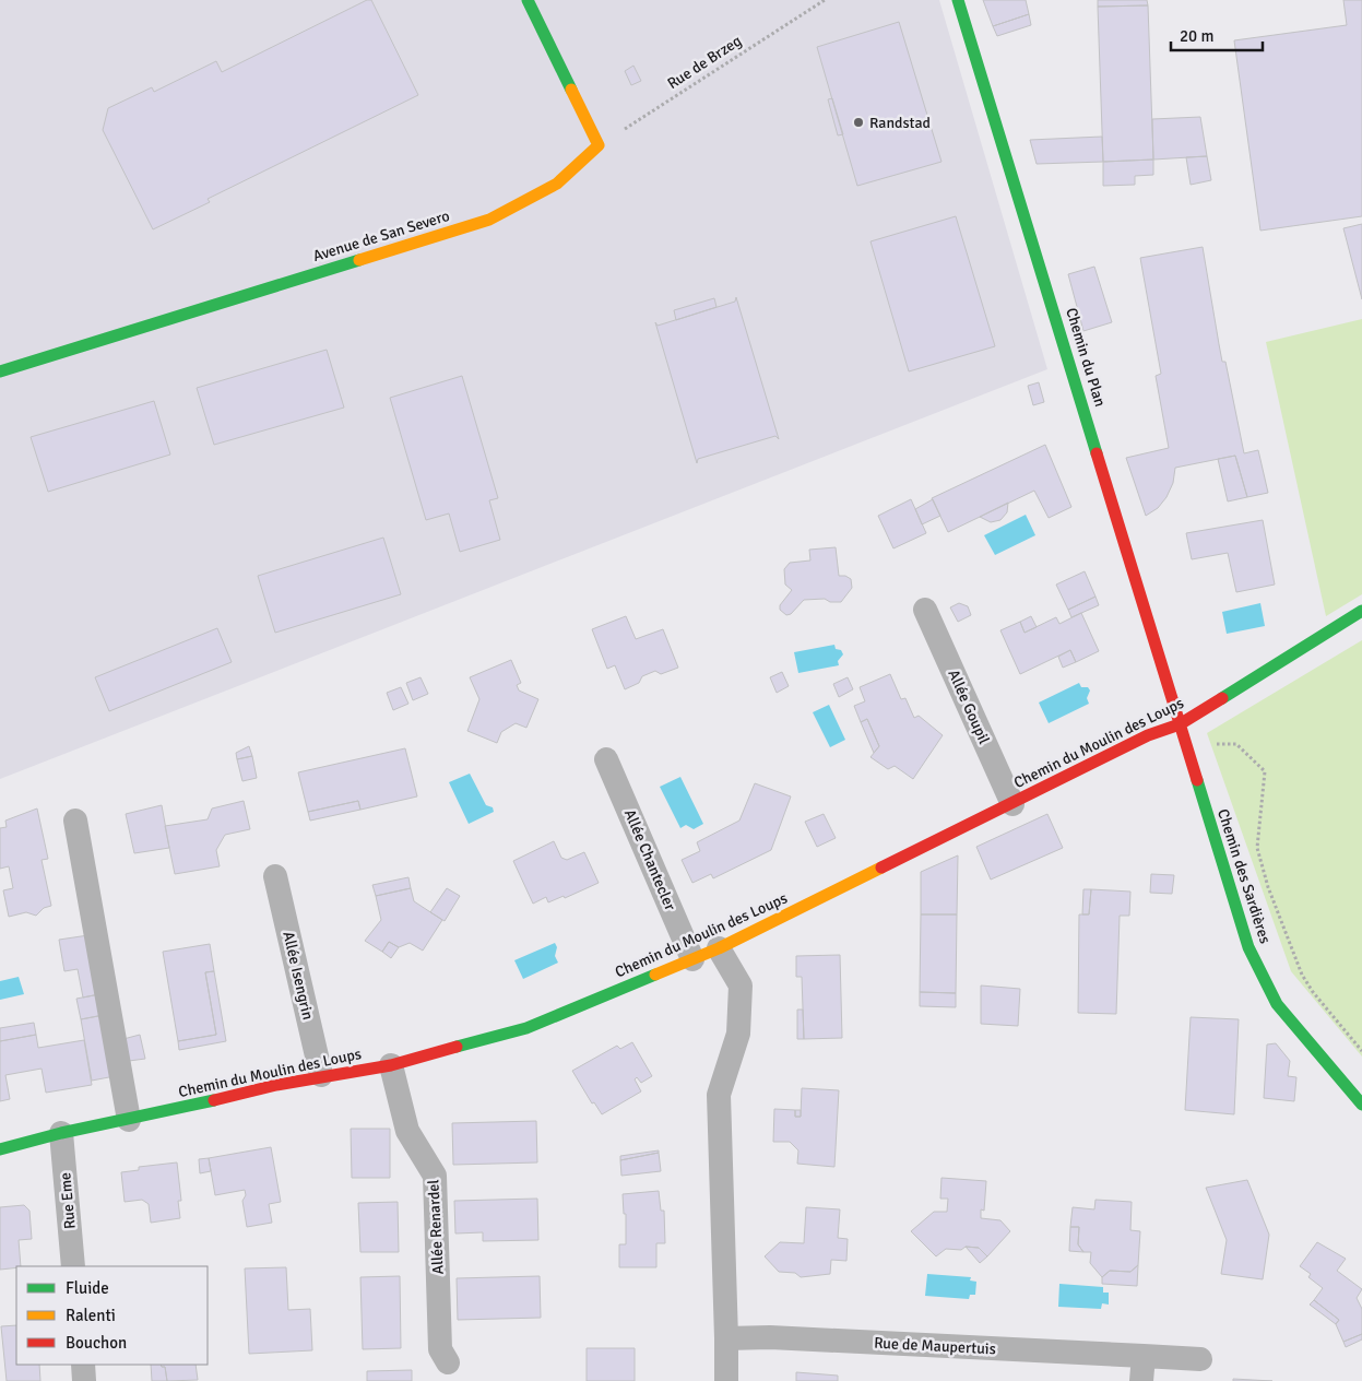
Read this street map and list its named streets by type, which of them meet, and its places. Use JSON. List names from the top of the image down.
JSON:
{
  "streets": {
    "street": [
      "Avenue de San Severo",
      "Chemin du Plan",
      "Allée Goupil",
      "Chemin du Moulin des Loups",
      "Allée Chantecler",
      "Chemin des Sardières",
      "Allée Isengrin",
      "Rue Eme",
      "Allée Renardel",
      "Rue de Maupertuis"
    ],
    "path": ["Rue de Brzeg"]
  },
  "crossings": [
    ["Rue de Brzeg", "Avenue de San Severo"],
    ["Chemin du Plan", "Chemin du Moulin des Loups"],
    ["Chemin du Plan", "Chemin des Sardières"],
    ["Allée Goupil", "Chemin du Moulin des Loups"],
    ["Chemin du Moulin des Loups", "Allée Chantecler"],
    ["Chemin du Moulin des Loups", "Chemin des Sardières"],
    ["Chemin du Moulin des Loups", "Allée Isengrin"],
    ["Chemin du Moulin des Loups", "Rue Eme"],
    ["Chemin du Moulin des Loups", "Allée Renardel"]
  ],
  "places": ["Randstad"],
  "legend": ["Fluide", "Ralenti", "Bouchon"],
  "scale_bar": "20 m"
}
